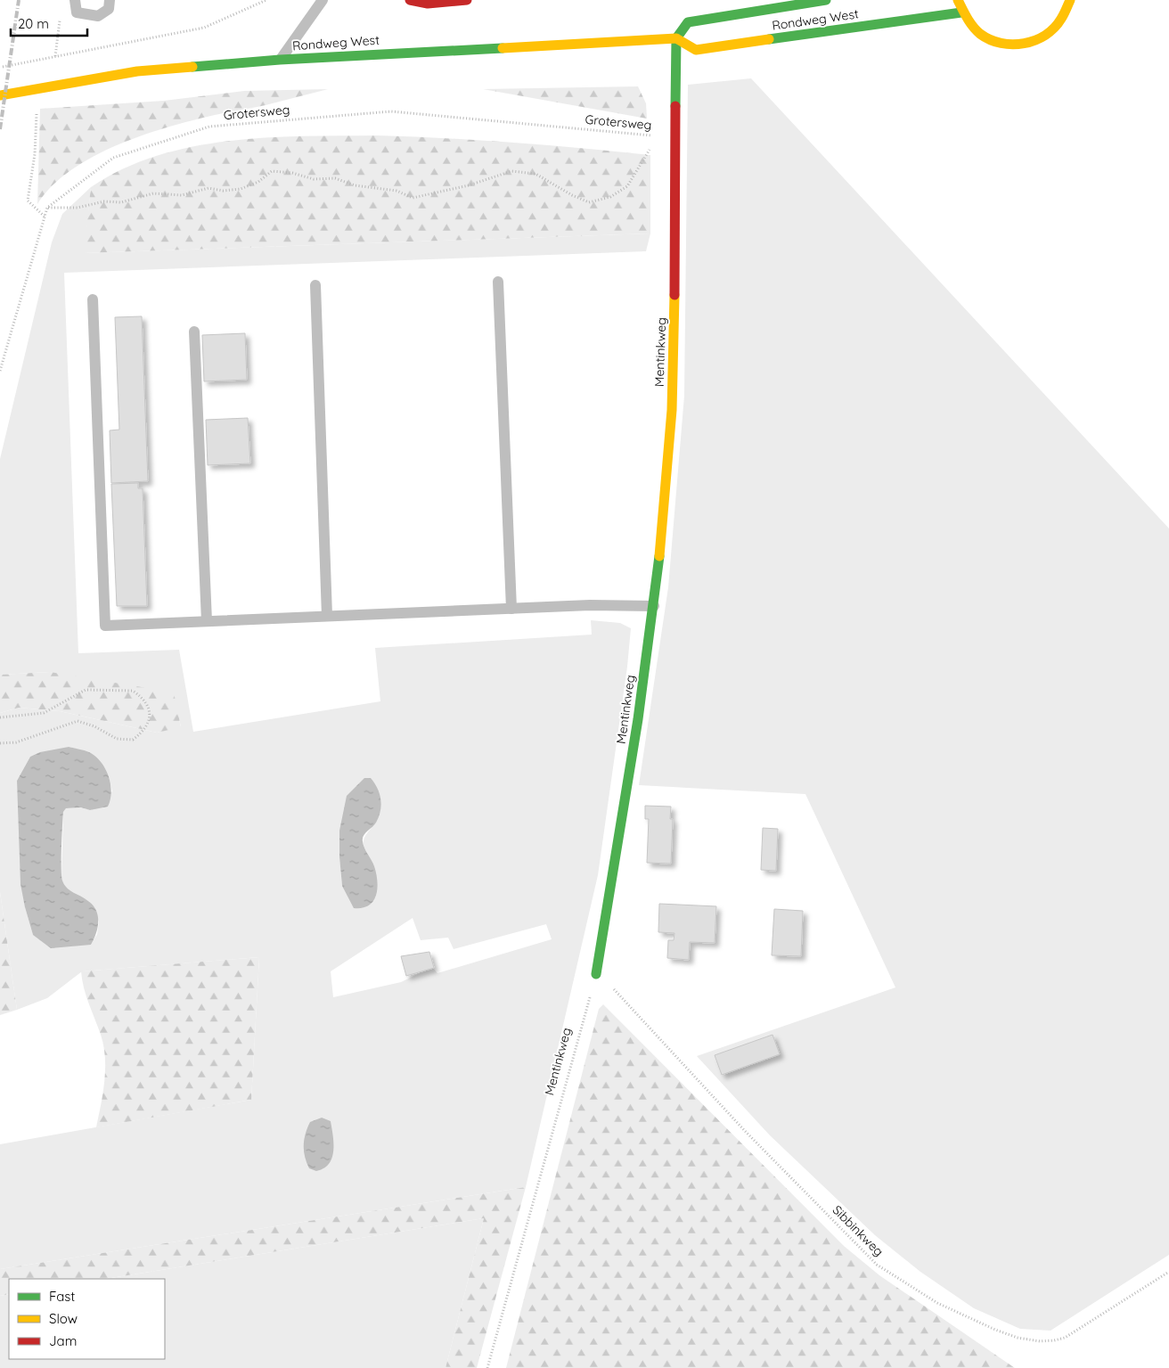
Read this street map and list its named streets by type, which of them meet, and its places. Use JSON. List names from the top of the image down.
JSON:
{
  "streets": {
    "main road": ["Rondweg West", "Mentinkweg"],
    "path": ["Grotersweg", "Sibbinkweg"]
  },
  "crossings": [
    ["Rondweg West", "Mentinkweg"],
    ["Mentinkweg", "Sibbinkweg"]
  ],
  "legend": ["Fast", "Slow", "Jam"],
  "scale_bar": "20 m"
}
